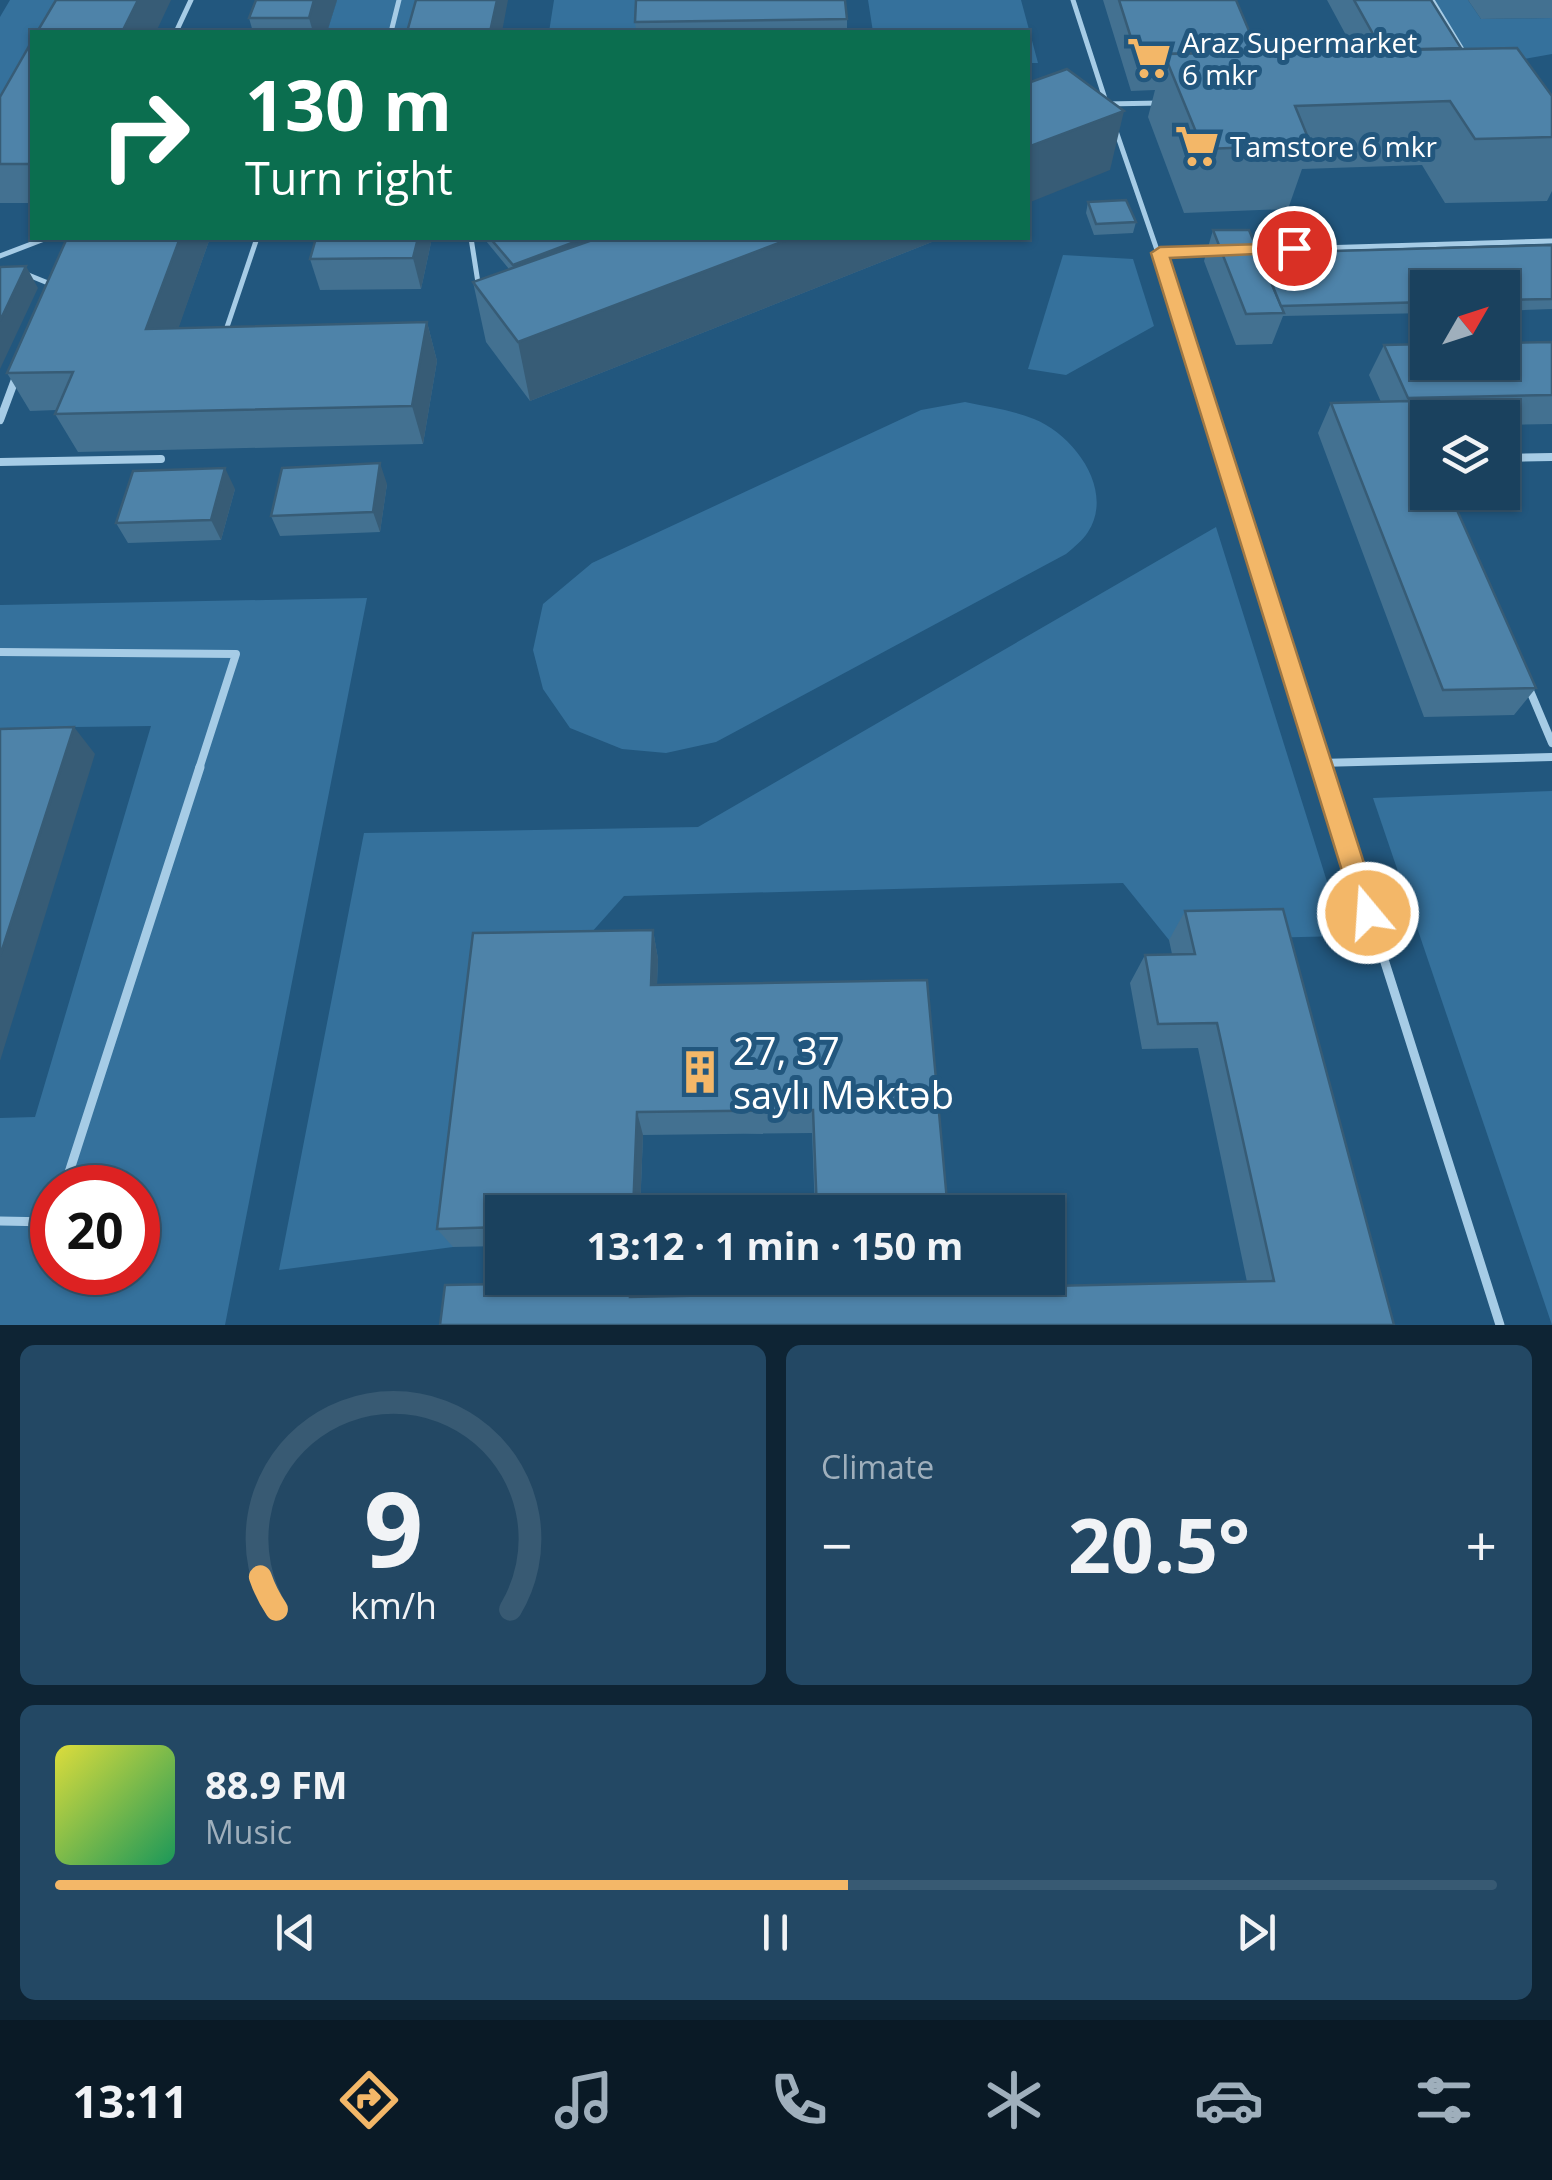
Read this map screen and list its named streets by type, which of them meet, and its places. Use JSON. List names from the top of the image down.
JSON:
{
  "places": {
    "supermarket": ["Araz Supermarket 6 mkr", "Tamstore 6 mkr"],
    "building": ["27, 37 saylı Məktəb"]
  },
  "north": "top right",
  "page": {
    "turn": ["130 m", "Turn right"],
    "limit": "20",
    "trip": "13:12 · 1 min · 150 m",
    "tile": "Climate",
    "heat": ["−", "20.5°", "+"],
    "song": ["88.9 FM", "Music"],
    "tabs": "13:11",
    "gauge": ["9", "km/h"]
  }
}
